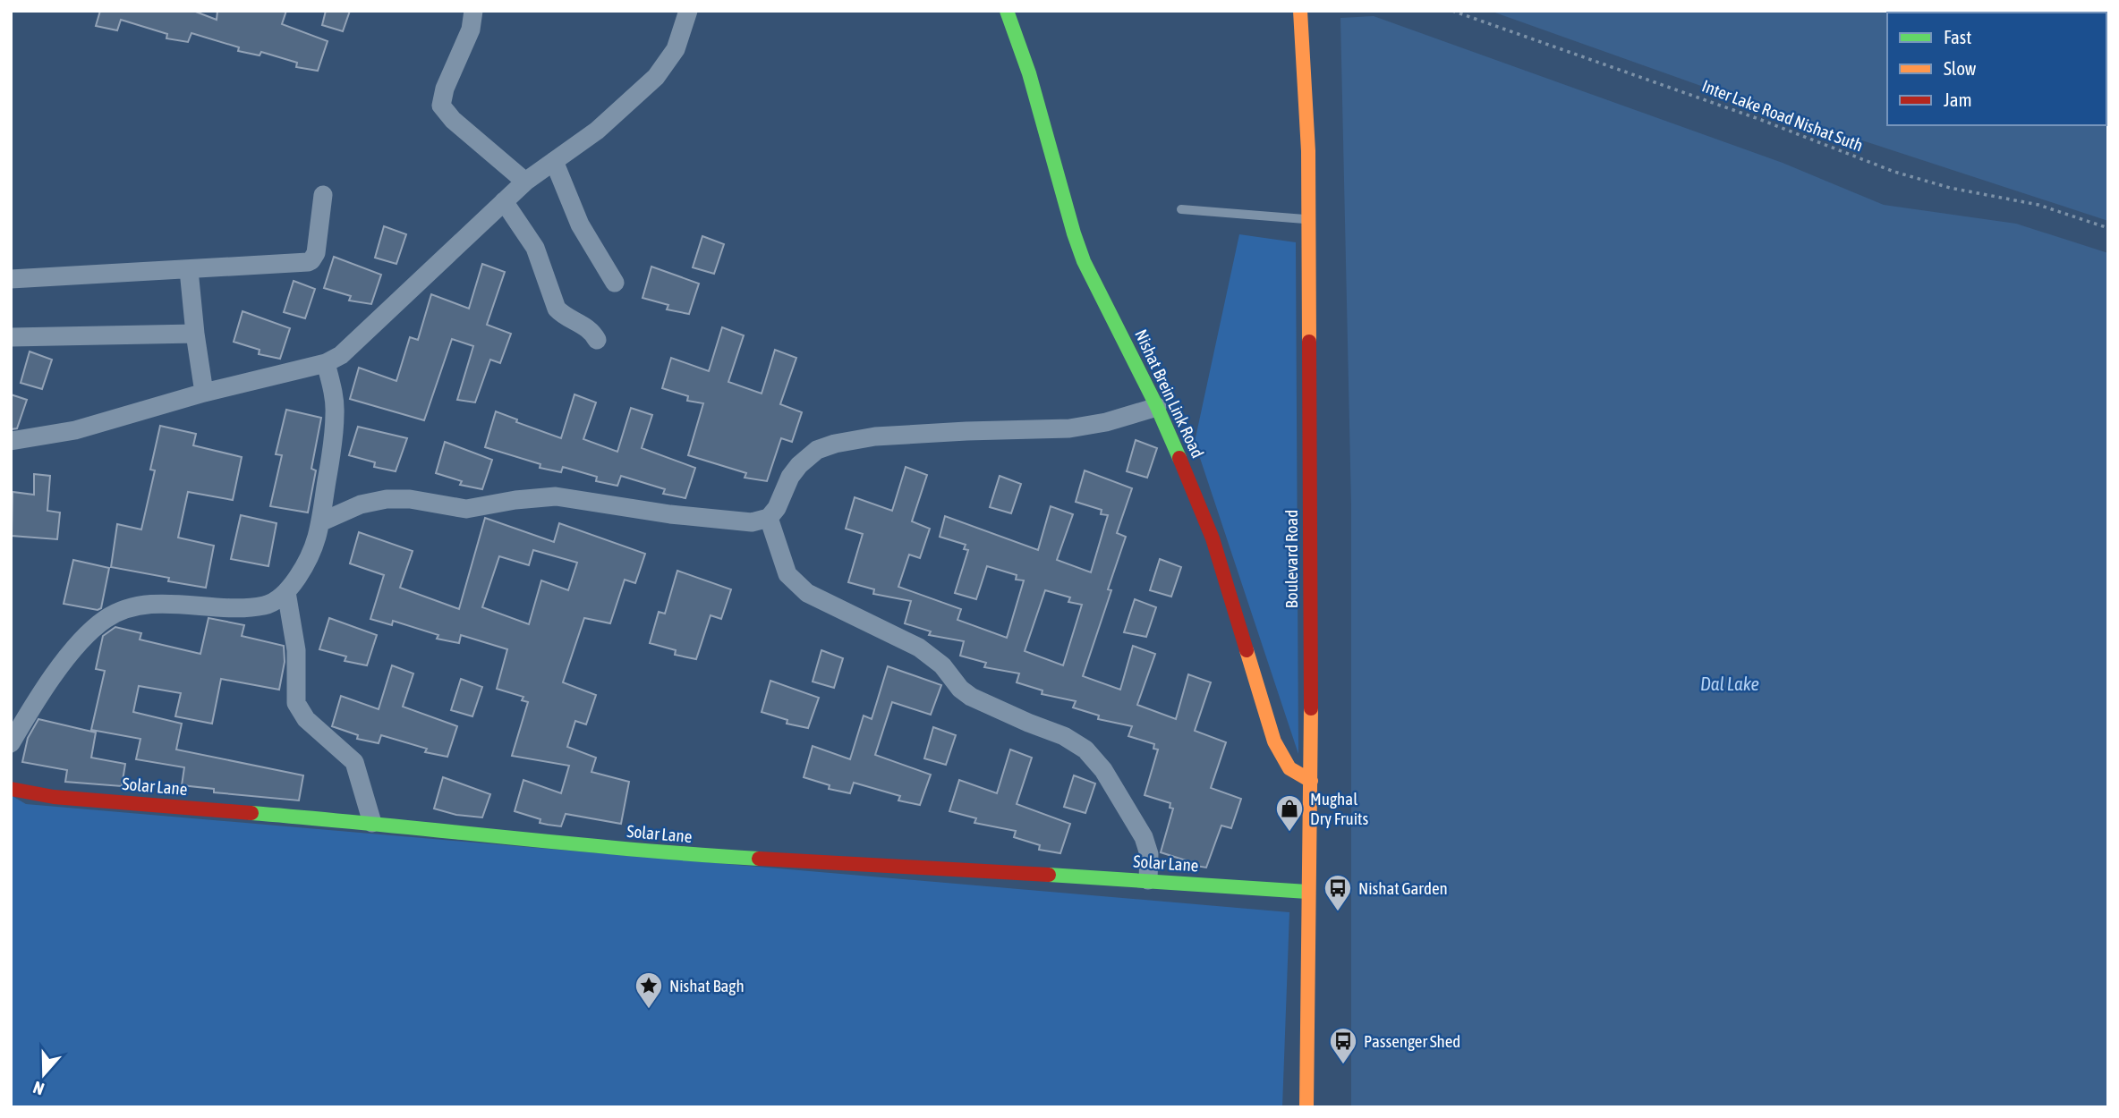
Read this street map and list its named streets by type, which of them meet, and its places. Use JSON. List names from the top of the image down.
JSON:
{
  "streets": {
    "street": ["Nishat Brein Link Road", "Boulevard Road", "Solar Lane"],
    "path": ["Inter Lake Road Nishat Suth"]
  },
  "crossings": [
    ["Nishat Brein Link Road", "Boulevard Road"],
    ["Boulevard Road", "Solar Lane"]
  ],
  "water": ["Dal Lake"],
  "places": {
    "shop": ["Mughal Dry Fruits"],
    "bus stop": ["Nishat Garden", "Passenger Shed"],
    "place": ["Nishat Bagh"]
  },
  "legend": ["Fast", "Slow", "Jam"],
  "north": "bottom"
}
